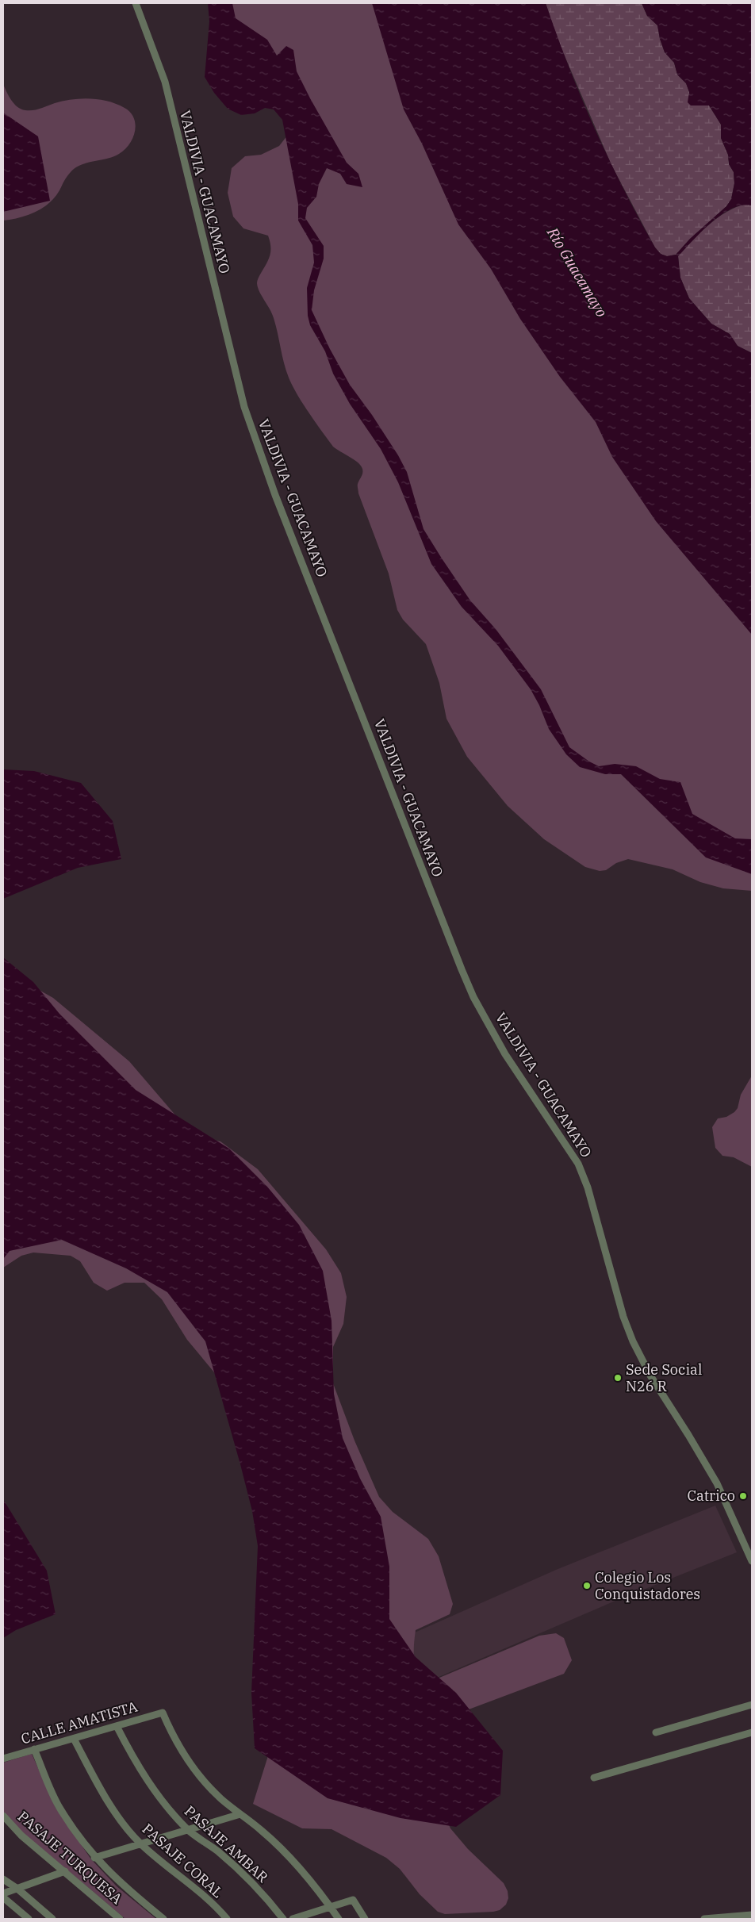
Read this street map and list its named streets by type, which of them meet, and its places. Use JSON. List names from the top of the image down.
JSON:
{
  "streets": {
    "street": [
      "VALDIVIA - GUACAMAYO",
      "CALLE AMATISTA",
      "PASAJE AMBAR",
      "PASAJE TURQUESA",
      "PASAJE CORAL"
    ]
  },
  "crossings": [
    ["CALLE AMATISTA", "PASAJE AMBAR"],
    ["CALLE AMATISTA", "PASAJE CORAL"]
  ],
  "water": ["Río Guacamayo"],
  "places": ["Sede Social N26 R", "Catrico", "Colegio Los Conquistadores"]
}
